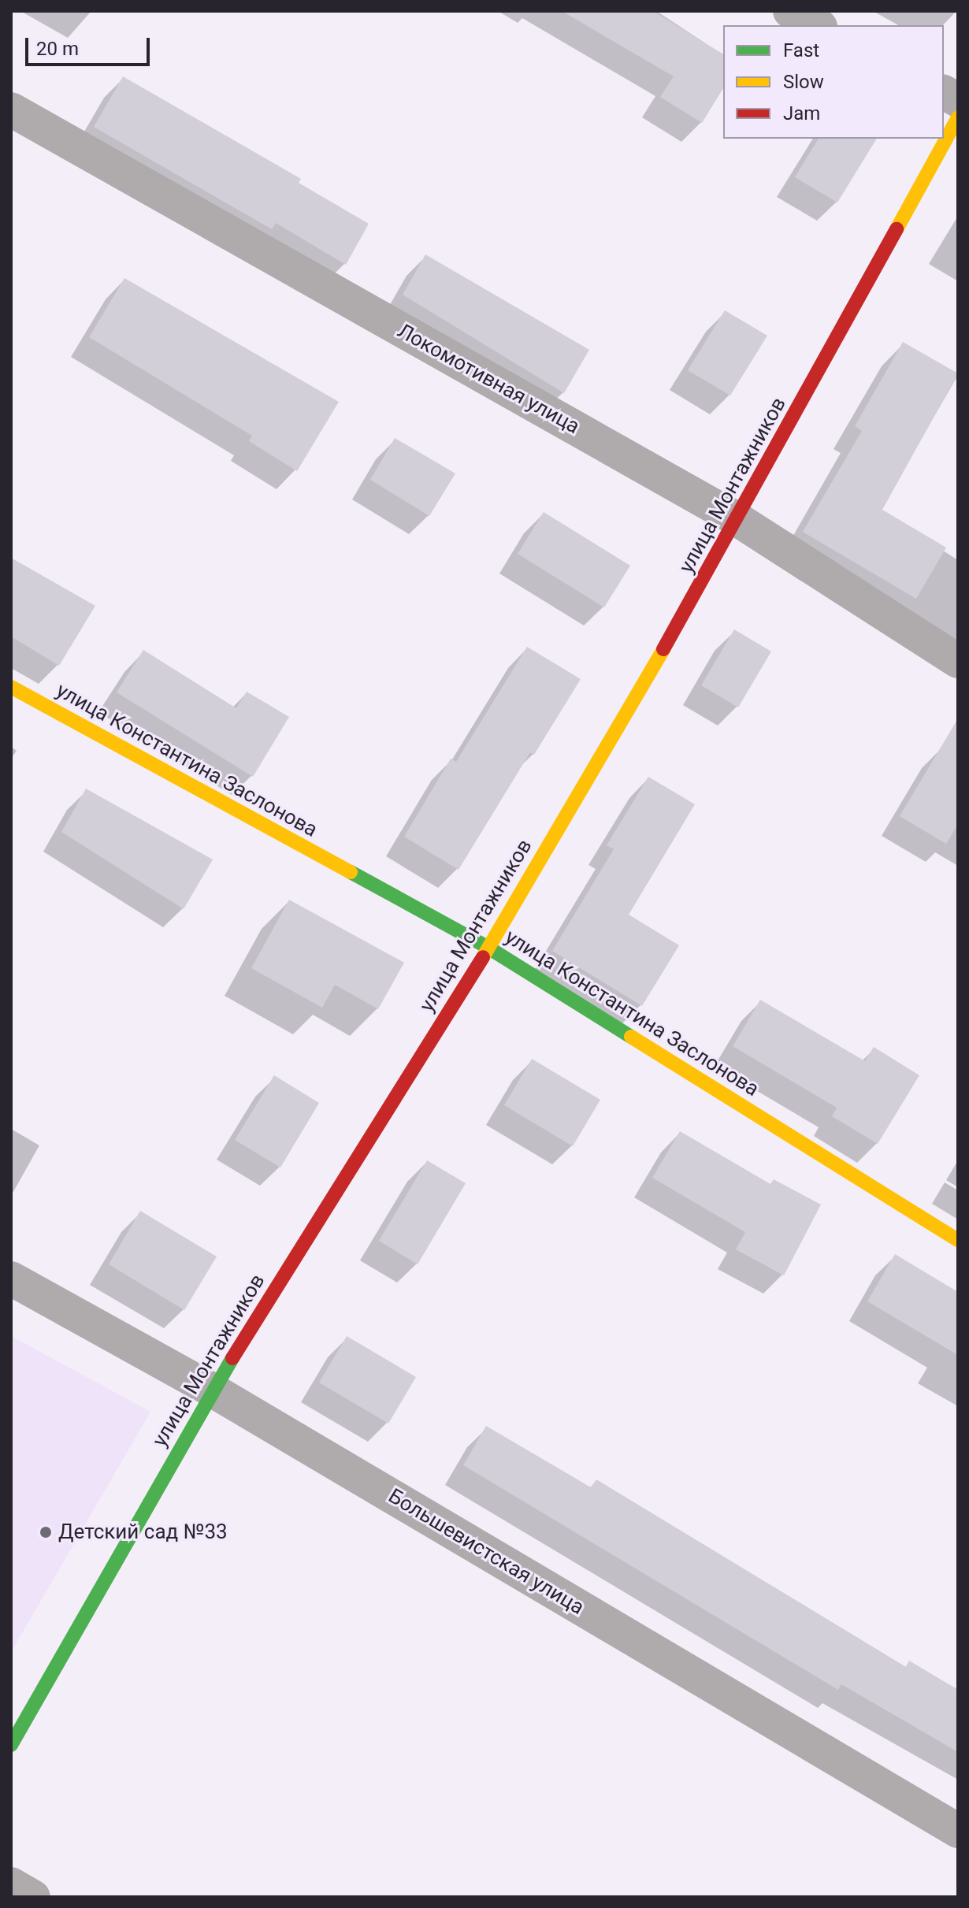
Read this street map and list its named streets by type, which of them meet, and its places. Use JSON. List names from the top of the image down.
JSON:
{
  "streets": {
    "street": [
      "Локомотивная улица",
      "улица Монтажников",
      "улица Константина Заслонова",
      "Большевистская улица"
    ]
  },
  "crossings": [
    ["Локомотивная улица", "улица Монтажников"],
    ["улица Монтажников", "улица Константина Заслонова"],
    ["улица Монтажников", "Большевистская улица"]
  ],
  "places": ["Детский сад №33"],
  "legend": ["Fast", "Slow", "Jam"],
  "scale_bar": "20 m"
}
